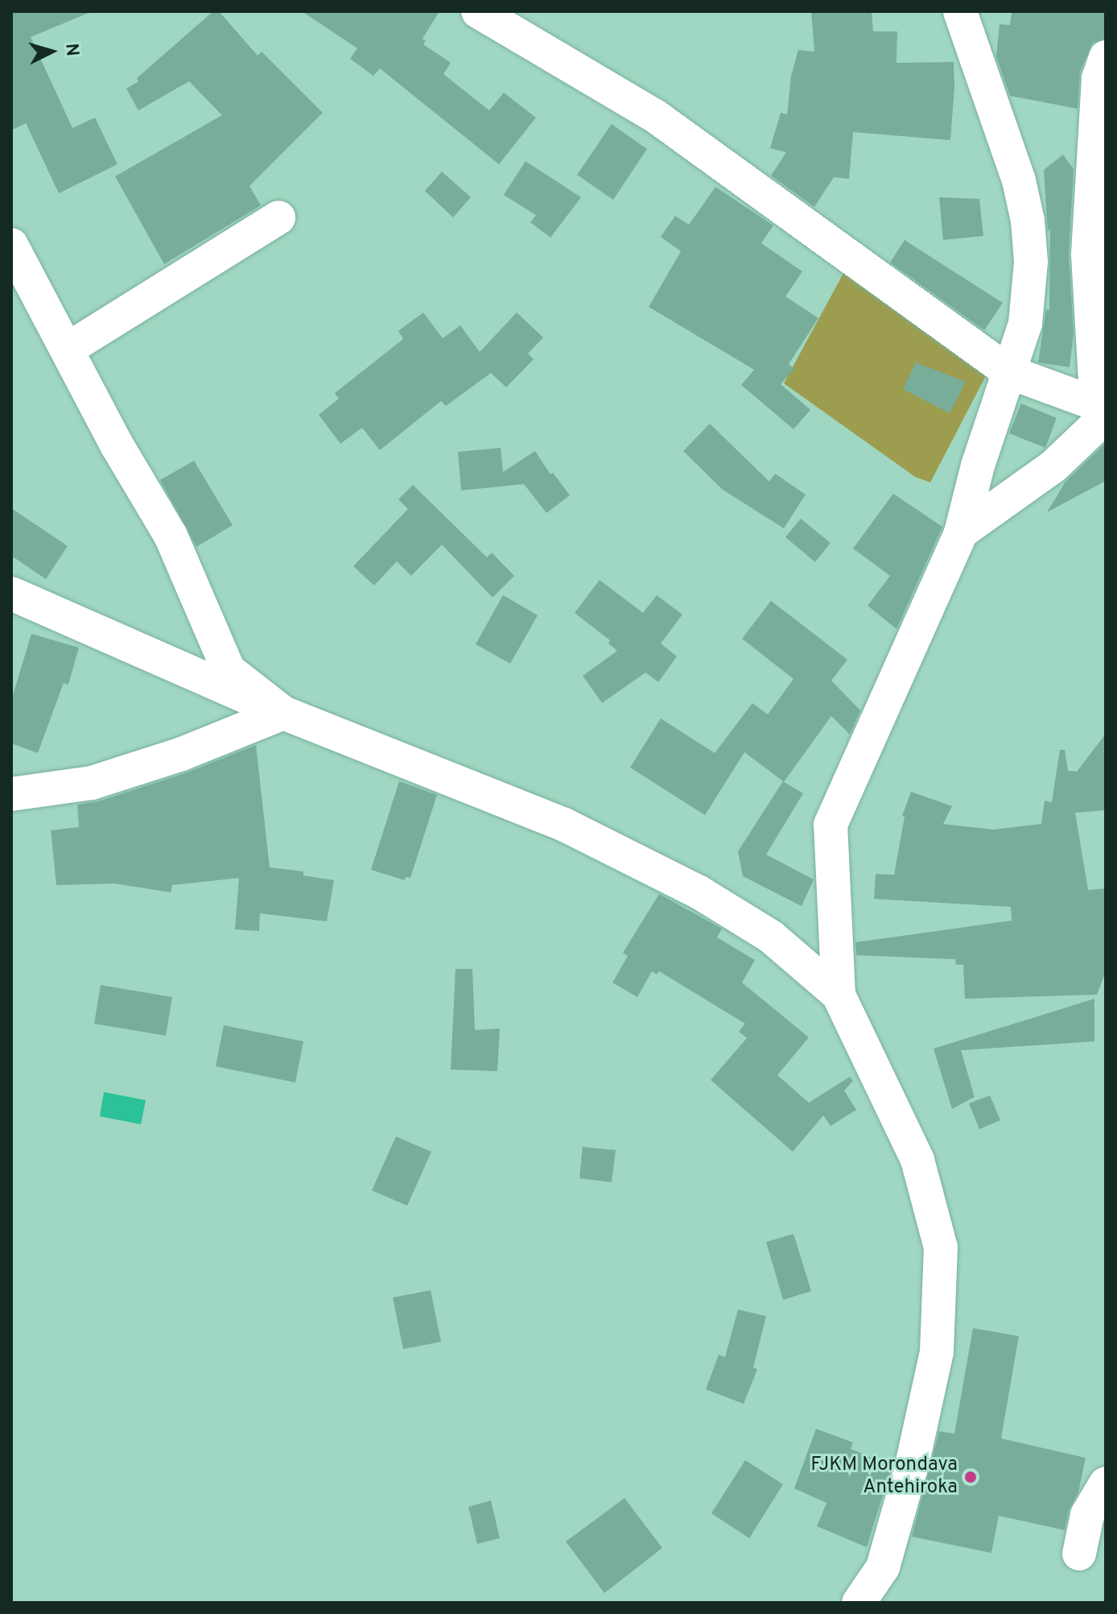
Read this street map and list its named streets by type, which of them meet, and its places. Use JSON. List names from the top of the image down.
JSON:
{
  "places": ["FJKM Morondava Antehiroka"],
  "north": "right"
}
